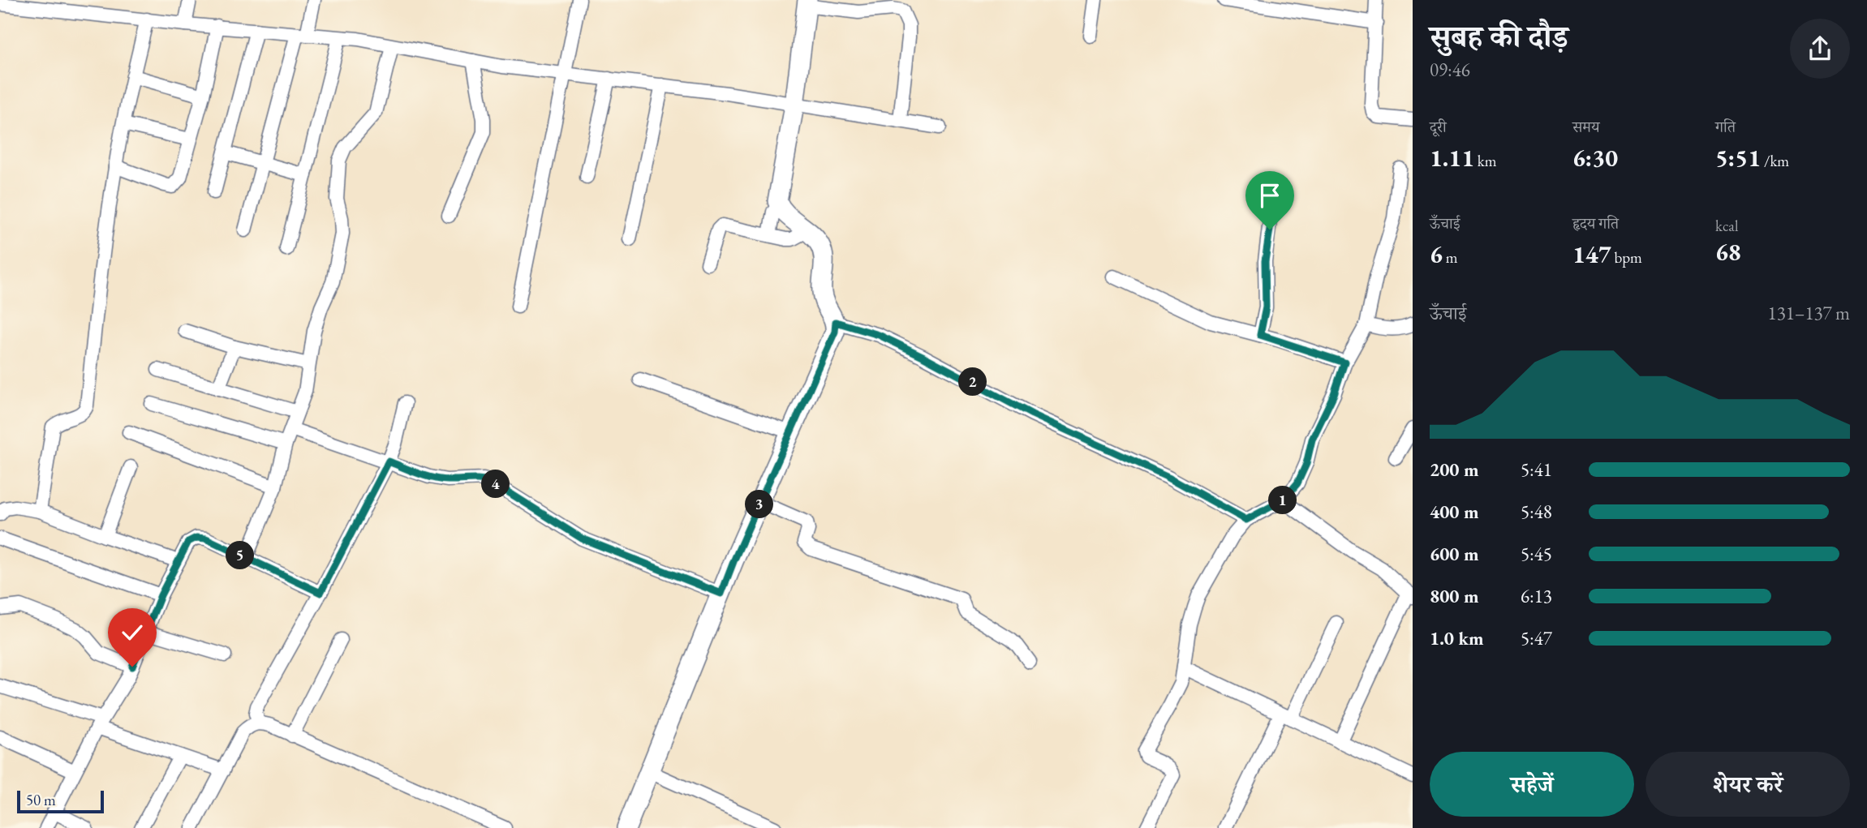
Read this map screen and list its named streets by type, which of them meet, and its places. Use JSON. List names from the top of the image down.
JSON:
{
  "scale_bar": "50 m",
  "page": {
    "heading": ["सुबह की दौड़", "09:46"],
    "stats": [
      ["दूरी", "1.11 km"],
      ["समय", "6:30"],
      ["गति", "5:51 /km"],
      ["ऊँचाई", "6 m"],
      ["हृदय गति", "147 bpm"],
      ["kcal", "68"]
    ],
    "chart": ["ऊँचाई", "131–137 m"],
    "pins": [
      "2",
      "4",
      "1",
      "3",
      "5"
    ],
    "list": [
      {
        "name": "200 m",
        "note": "5:41"
      },
      {
        "name": "400 m",
        "note": "5:48"
      },
      {
        "name": "600 m",
        "note": "5:45"
      },
      {
        "name": "800 m",
        "note": "6:13"
      },
      {
        "name": "1.0 km",
        "note": "5:47"
      }
    ],
    "buttons": ["सहेजें", "शेयर करें"],
    "scale": "50 m"
  }
}
